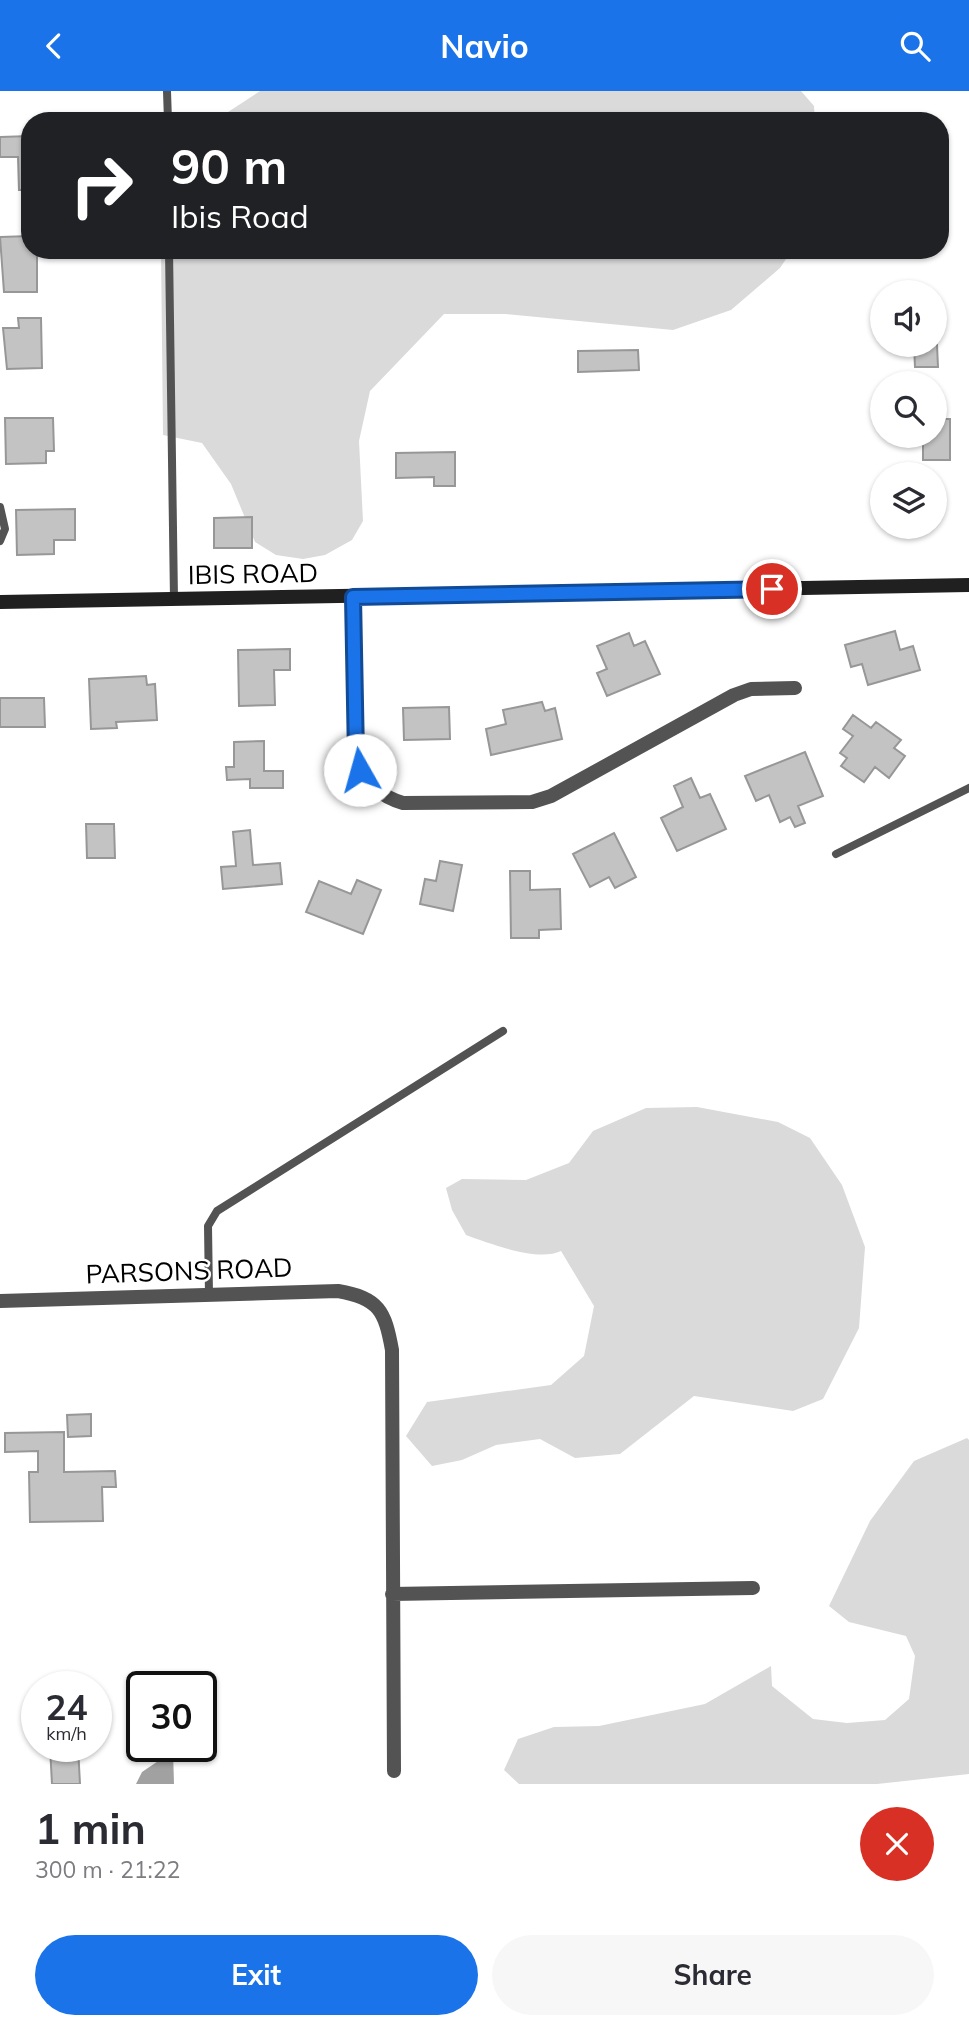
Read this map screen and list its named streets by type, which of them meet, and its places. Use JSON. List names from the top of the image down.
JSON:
{
  "streets": {
    "street": ["IBIS ROAD", "PARSONS ROAD"]
  },
  "page": {
    "header": "Navio",
    "turn": ["90 m", "Ibis Road"],
    "speed": "24 km/h",
    "limit": "30",
    "heading": ["1 min", "300 m · 21:22"],
    "buttons": ["Exit", "Share"]
  }
}
